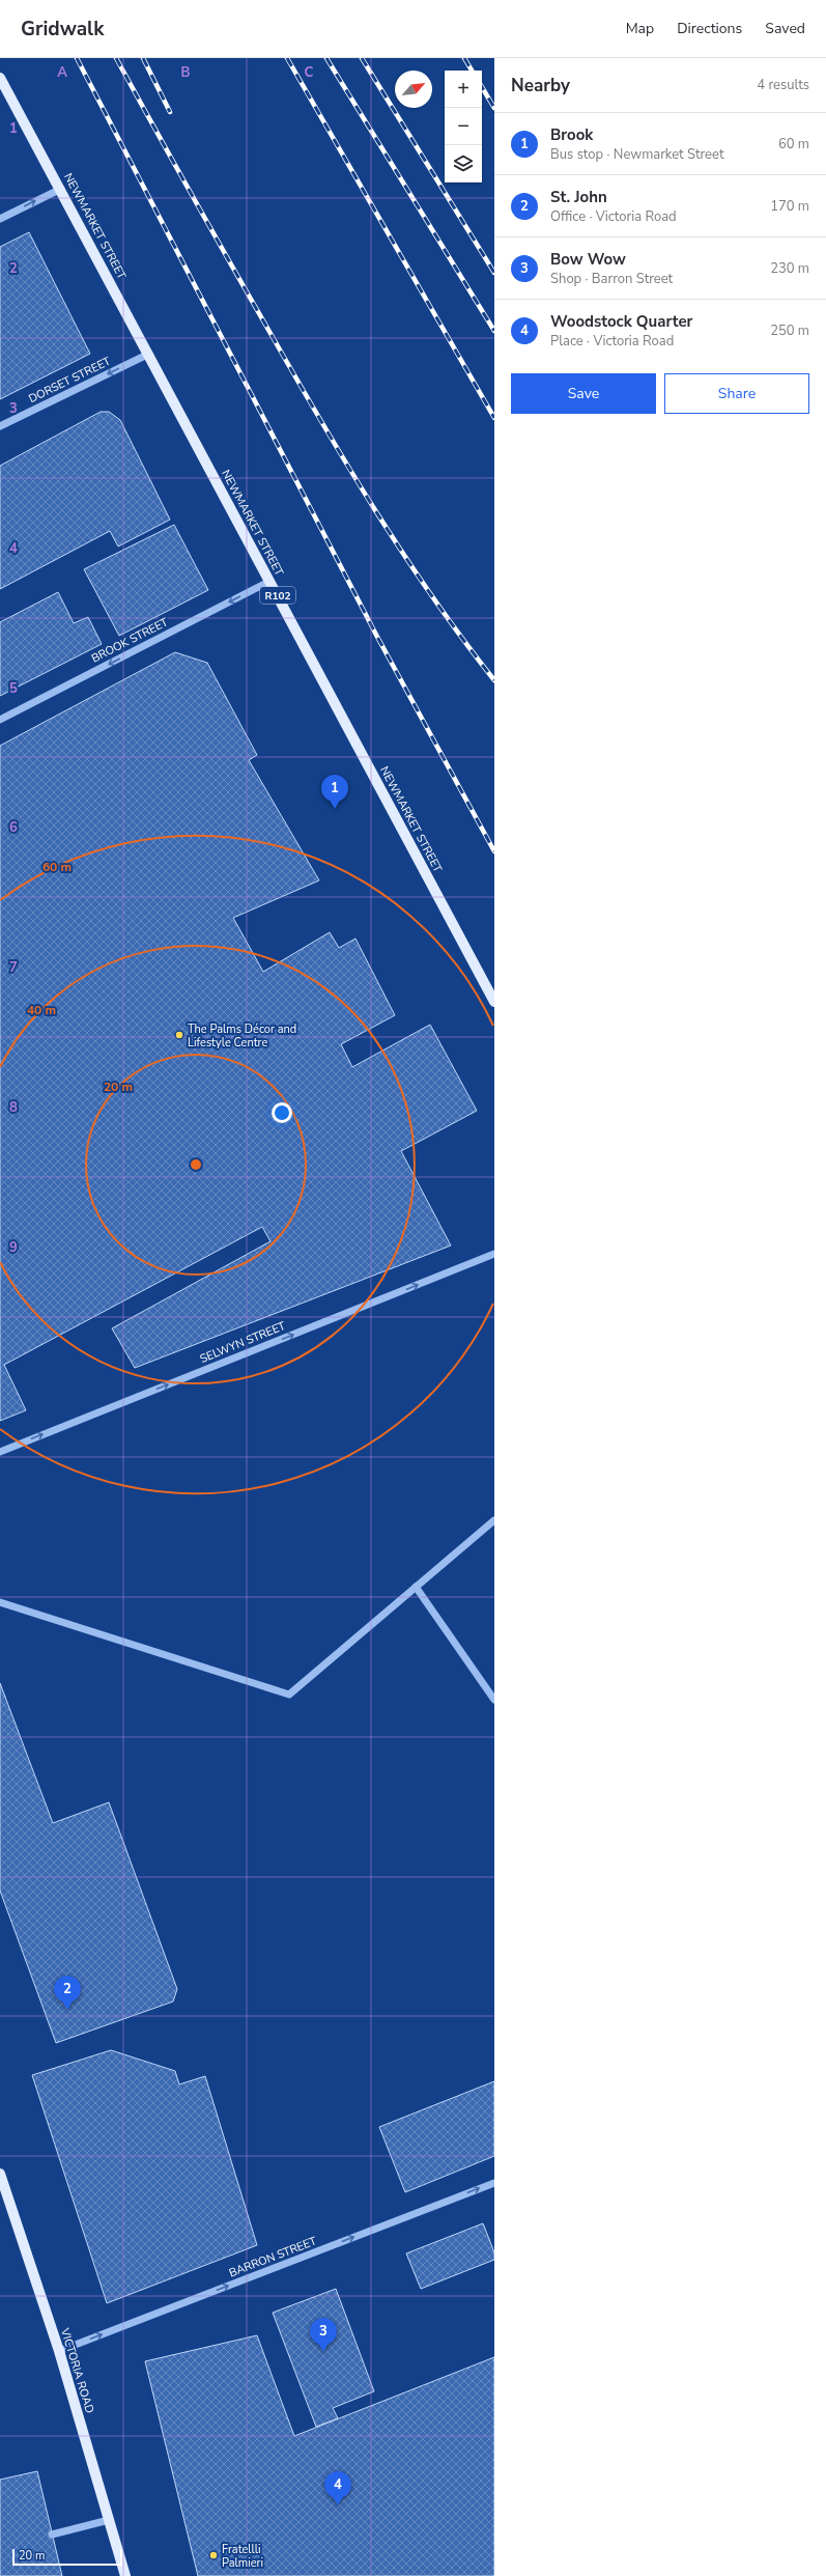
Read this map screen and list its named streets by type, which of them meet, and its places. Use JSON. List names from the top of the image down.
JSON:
{
  "streets": {
    "main road": ["NEWMARKET STREET", "R102", "VICTORIA ROAD"],
    "street": [
      "DORSET STREET",
      "BROOK STREET",
      "SELWYN STREET",
      "BARRON STREET"
    ]
  },
  "crossings": [
    ["NEWMARKET STREET", "DORSET STREET"],
    ["NEWMARKET STREET", "BROOK STREET"],
    ["BARRON STREET", "VICTORIA ROAD"]
  ],
  "one_way": [
    "DORSET STREET",
    "BROOK STREET",
    "SELWYN STREET",
    "BARRON STREET"
  ],
  "places": ["The Palms Décor and Lifestyle Centre", "Fratellli Palmieri"],
  "scale_bar": "20 m",
  "north": "top right",
  "page": {
    "header": "Gridwalk",
    "nav": ["Map", "Directions", "Saved"],
    "heading": ["Nearby", "4 results"],
    "map_buttons": ["+", "−"],
    "list": [
      {
        "mark": "1",
        "name": "Brook",
        "note": "Bus stop · Newmarket Street",
        "value": "60 m"
      },
      {
        "mark": "2",
        "name": "St. John",
        "note": "Office · Victoria Road",
        "value": "170 m"
      },
      {
        "mark": "3",
        "name": "Bow Wow",
        "note": "Shop · Barron Street",
        "value": "230 m"
      },
      {
        "mark": "4",
        "name": "Woodstock Quarter",
        "note": "Place · Victoria Road",
        "value": "250 m"
      }
    ],
    "buttons": ["Save", "Share"],
    "pins": [
      "1",
      "2",
      "3",
      "4"
    ],
    "scale": "20 m"
  },
  "grid": {
    "columns": ["A", "B", "C"],
    "rows": [
      "1",
      "2",
      "3",
      "4",
      "5",
      "6",
      "7",
      "8",
      "9"
    ]
  },
  "rings": ["60 m", "40 m", "20 m"]
}
